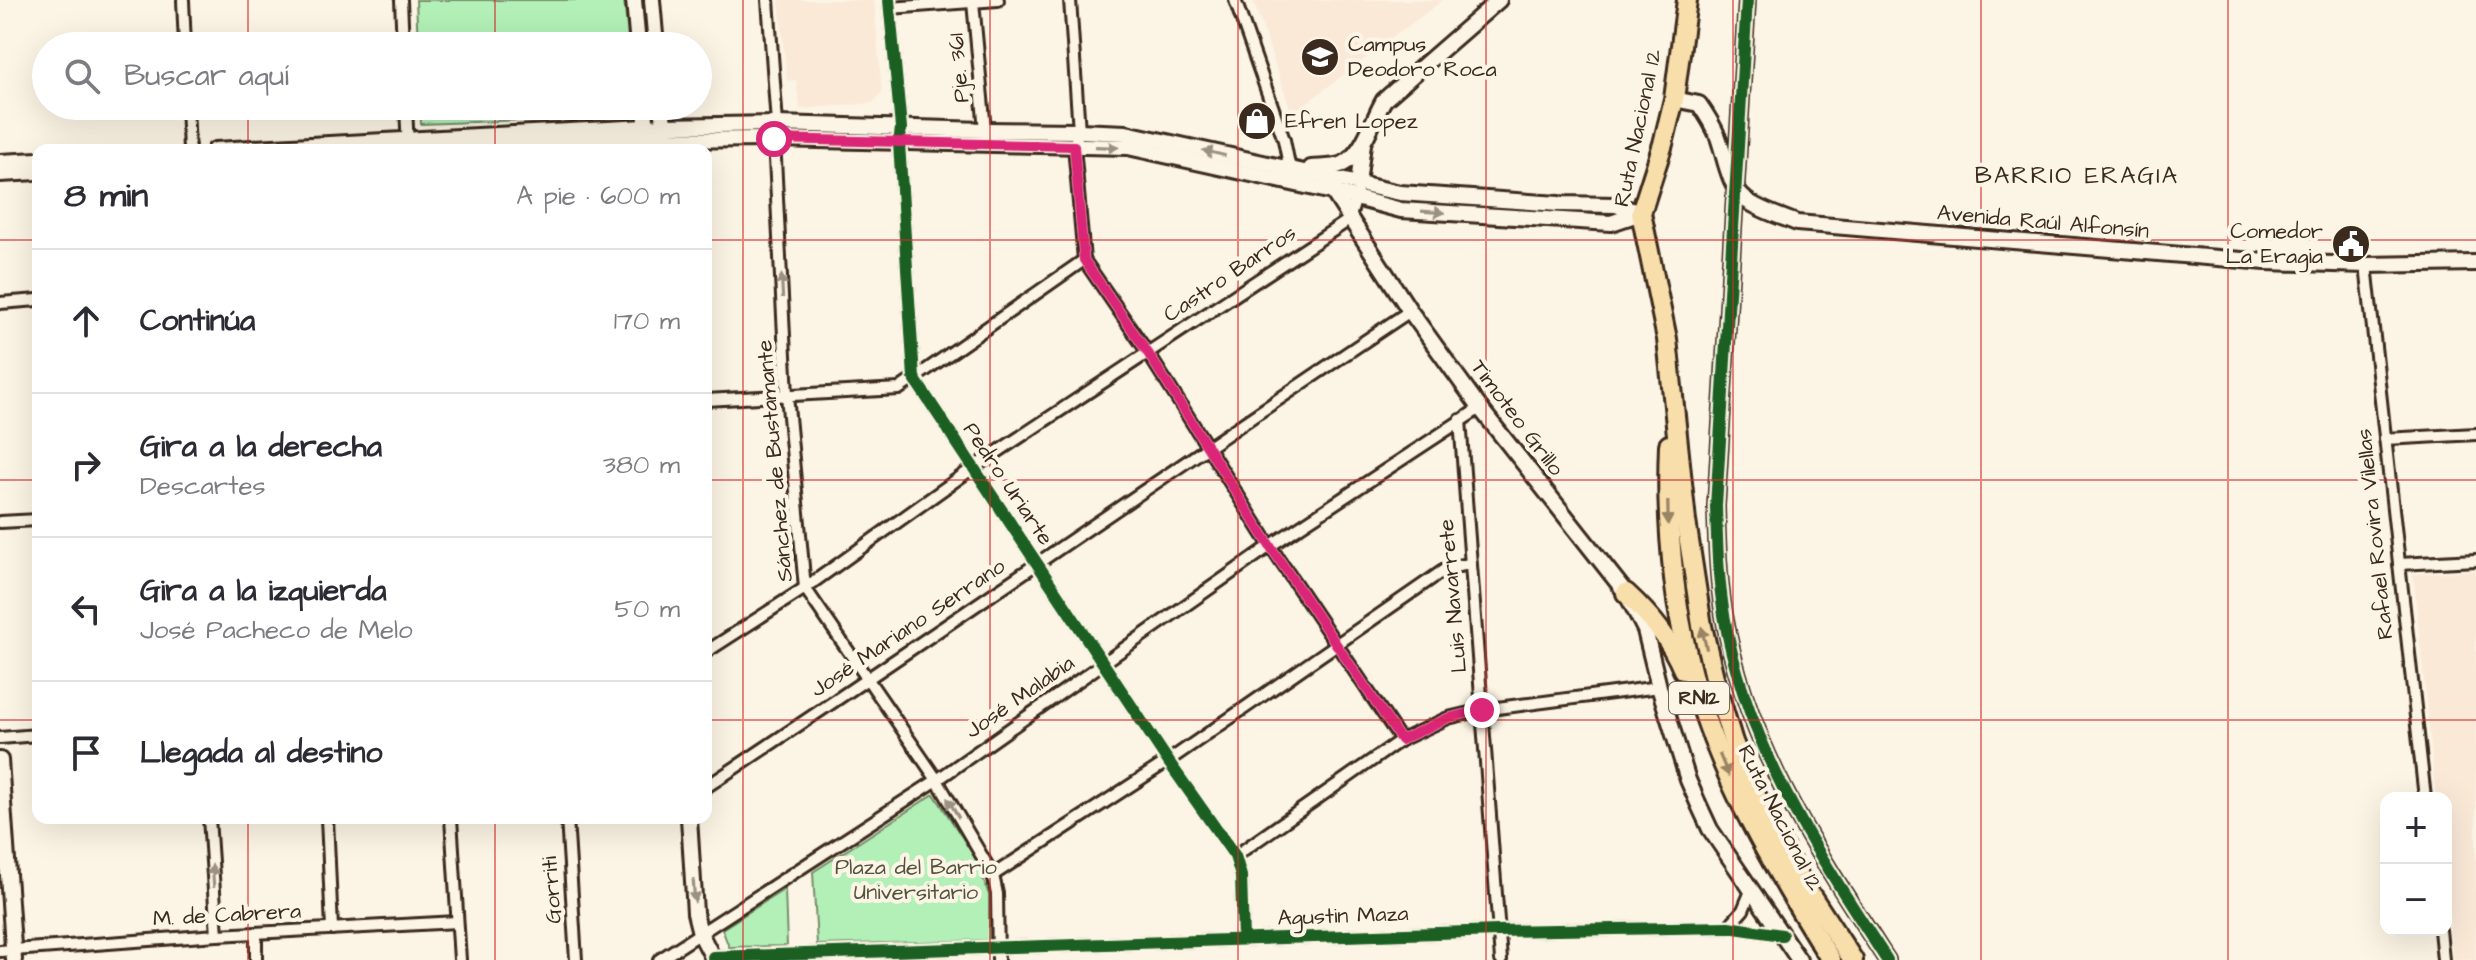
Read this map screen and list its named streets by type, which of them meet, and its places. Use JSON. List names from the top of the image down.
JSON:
{
  "streets": {
    "highway": ["Ruta Nacional 12", "RN12"],
    "street": [
      "Pje. 361",
      "Avenida Raúl Alfonsín",
      "Castro Barros",
      "Timoteo Grillo",
      "Sánchez de Bustamante",
      "Pedro Uriarte",
      "Rafael Rovira Vilellas",
      "Luis Navarrete",
      "José Mariano Serrano",
      "José Malabia",
      "Gorriti",
      "M. de Cabrera",
      "Agustin Maza"
    ]
  },
  "crossings": [
    ["Avenida Raúl Alfonsín", "Rafael Rovira Vilellas"],
    ["Castro Barros", "Timoteo Grillo"],
    ["Castro Barros", "Sánchez de Bustamante"],
    ["Castro Barros", "Pedro Uriarte"],
    ["Timoteo Grillo", "José Mariano Serrano"],
    ["Timoteo Grillo", "José Malabia"],
    ["Timoteo Grillo", "Agustin Maza"],
    ["Sánchez de Bustamante", "José Mariano Serrano"],
    ["Sánchez de Bustamante", "José Malabia"],
    ["Sánchez de Bustamante", "Agustin Maza"],
    ["Pedro Uriarte", "José Mariano Serrano"],
    ["Pedro Uriarte", "José Malabia"],
    ["Pedro Uriarte", "Agustin Maza"],
    ["Luis Navarrete", "José Malabia"],
    ["Luis Navarrete", "Agustin Maza"]
  ],
  "one_way": ["Sánchez de Bustamante"],
  "districts": ["BARRIO ERAGIA"],
  "parks": ["Plaza del Barrio Universitario"],
  "places": {
    "school or university": ["Campus Deodoro Roca"],
    "shop": ["Efren Lopez"],
    "public building": ["Comedor La Eragia"]
  },
  "page": {
    "search": "Buscar aquí",
    "heading": ["8 min", "A pie · 600 m"],
    "list": [
      ["Continúa", "170 m"],
      ["Gira a la derecha", "Descartes", "380 m"],
      ["Gira a la izquierda", "José Pacheco de Melo", "50 m"],
      "Llegada al destino"
    ],
    "map_buttons": ["+", "−"]
  }
}
